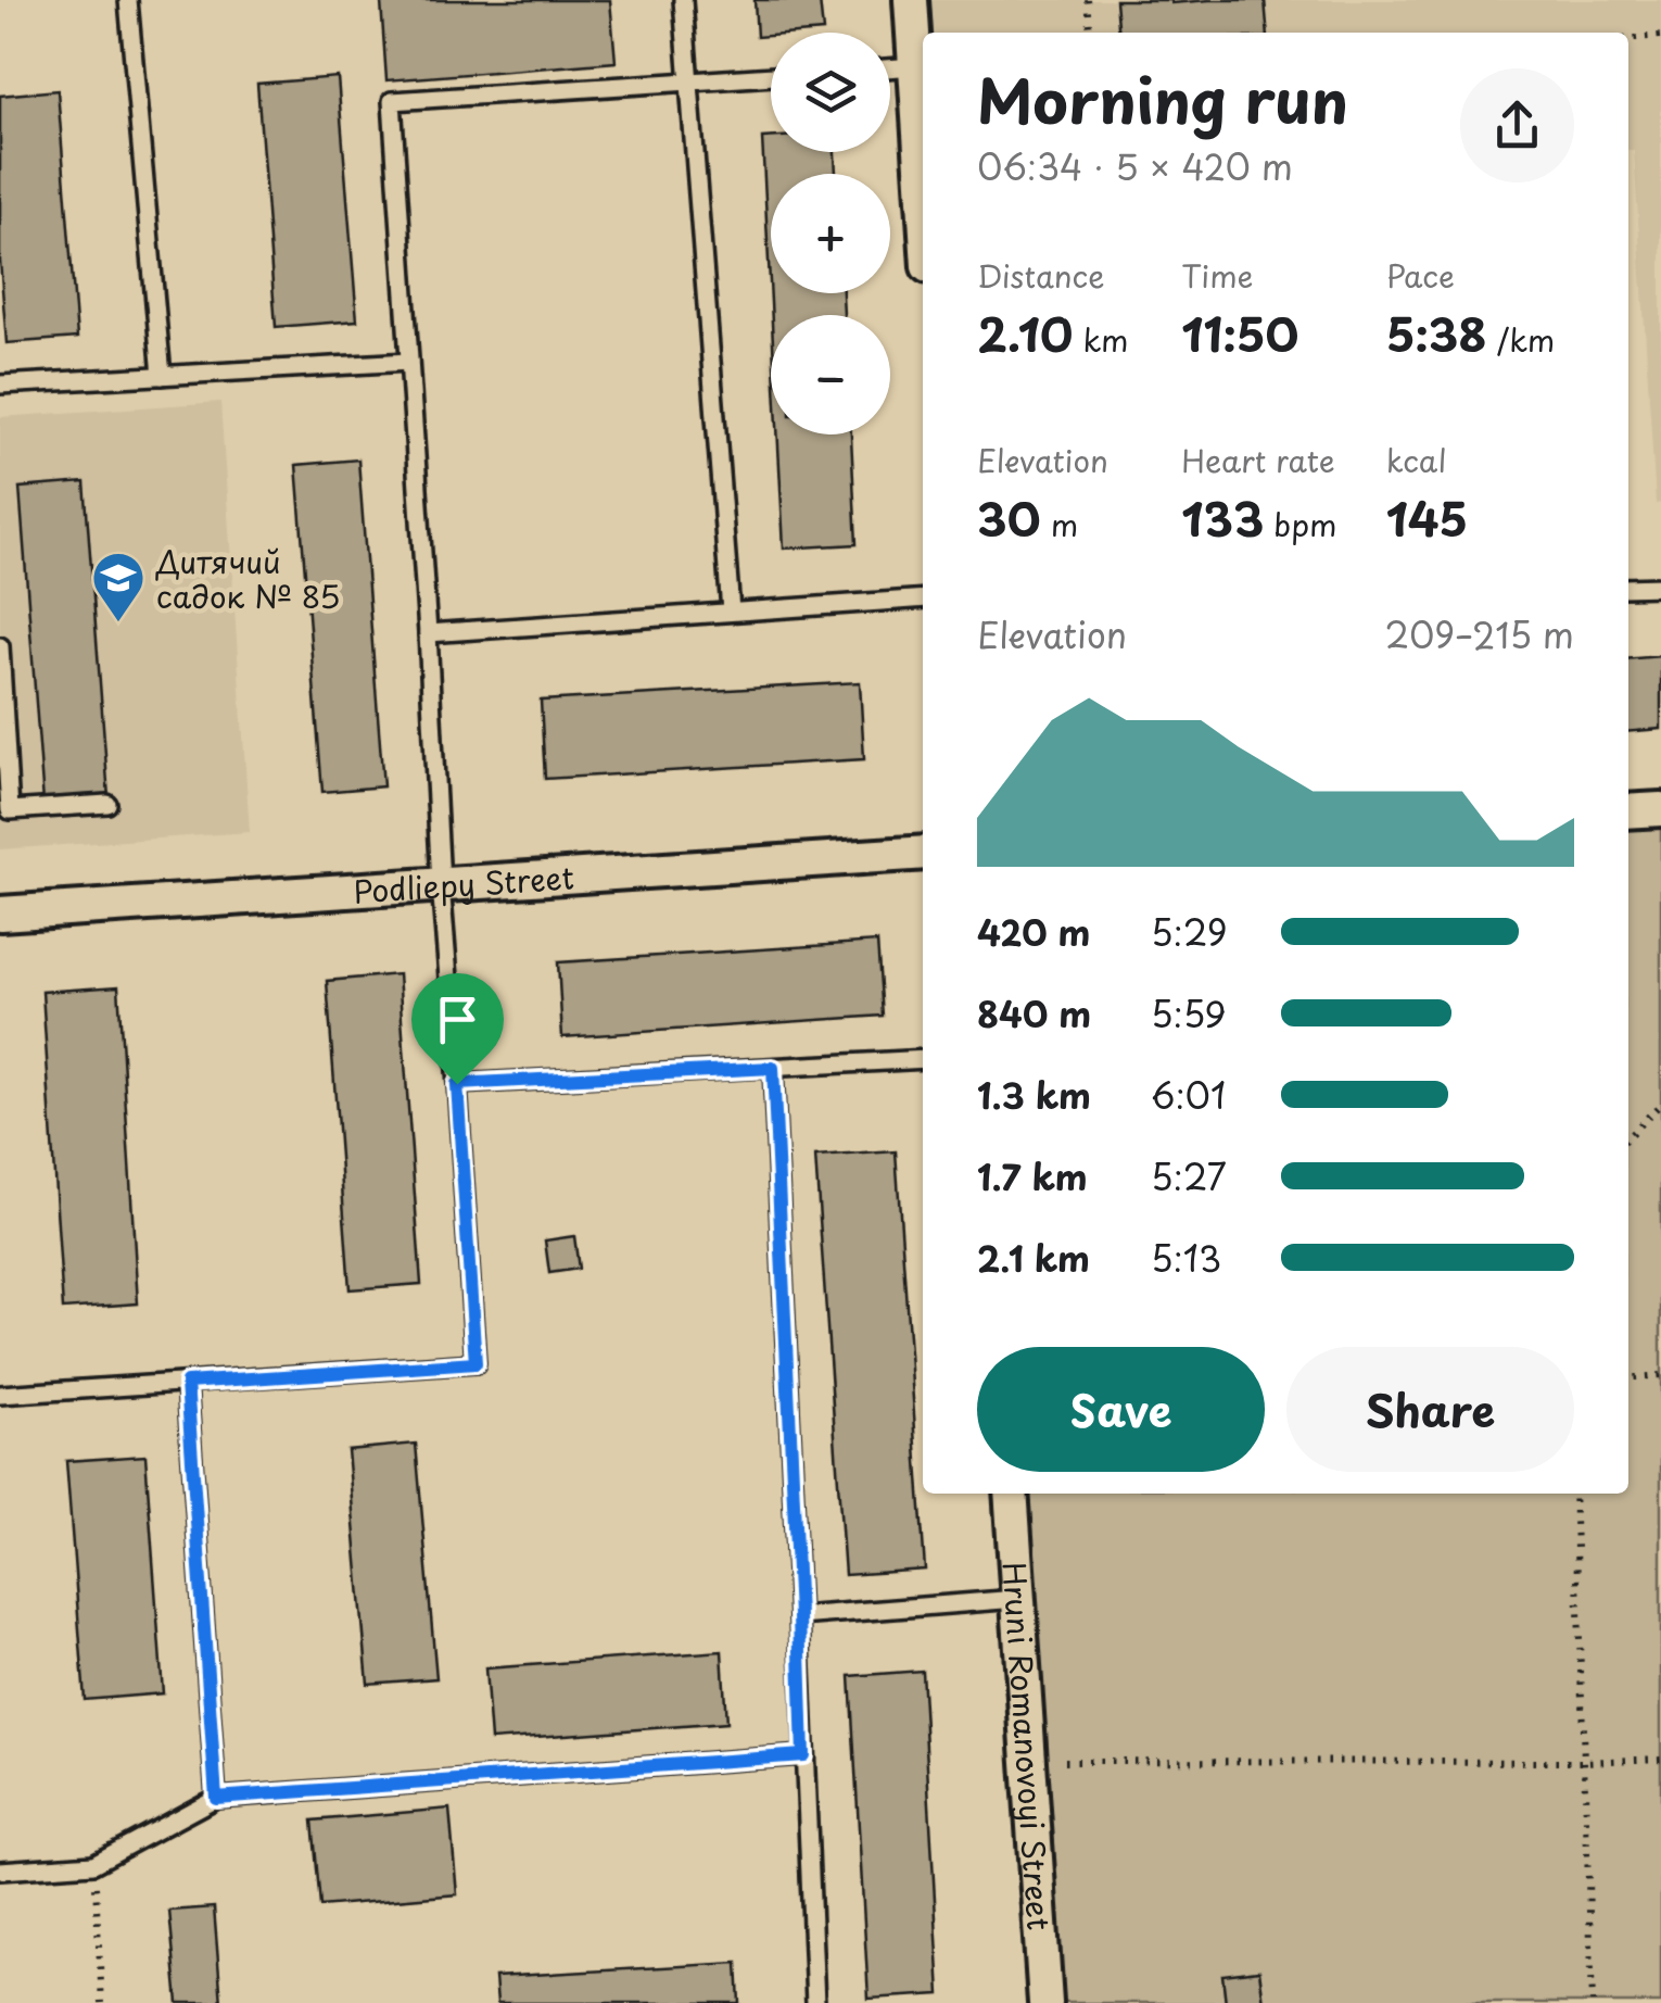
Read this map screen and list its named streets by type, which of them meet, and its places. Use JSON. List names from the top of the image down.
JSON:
{
  "streets": {
    "street": ["Podliepy Street", "Hruni Romanovoyi Street"]
  },
  "places": {
    "school or university": ["Дитячий садок № 85"]
  },
  "page": {
    "map_buttons": ["+", "−"],
    "heading": ["Morning run", "06:34 · 5 × 420 m"],
    "stats": [
      ["Distance", "2.10 km"],
      ["Time", "11:50"],
      ["Pace", "5:38 /km"],
      ["Elevation", "30 m"],
      ["Heart rate", "133 bpm"],
      ["kcal", "145"]
    ],
    "chart": ["Elevation", "209–215 m"],
    "list": [
      {
        "name": "420 m",
        "note": "5:29"
      },
      {
        "name": "840 m",
        "note": "5:59"
      },
      {
        "name": "1.3 km",
        "note": "6:01"
      },
      {
        "name": "1.7 km",
        "note": "5:27"
      },
      {
        "name": "2.1 km",
        "note": "5:13"
      }
    ],
    "buttons": ["Save", "Share"]
  }
}
